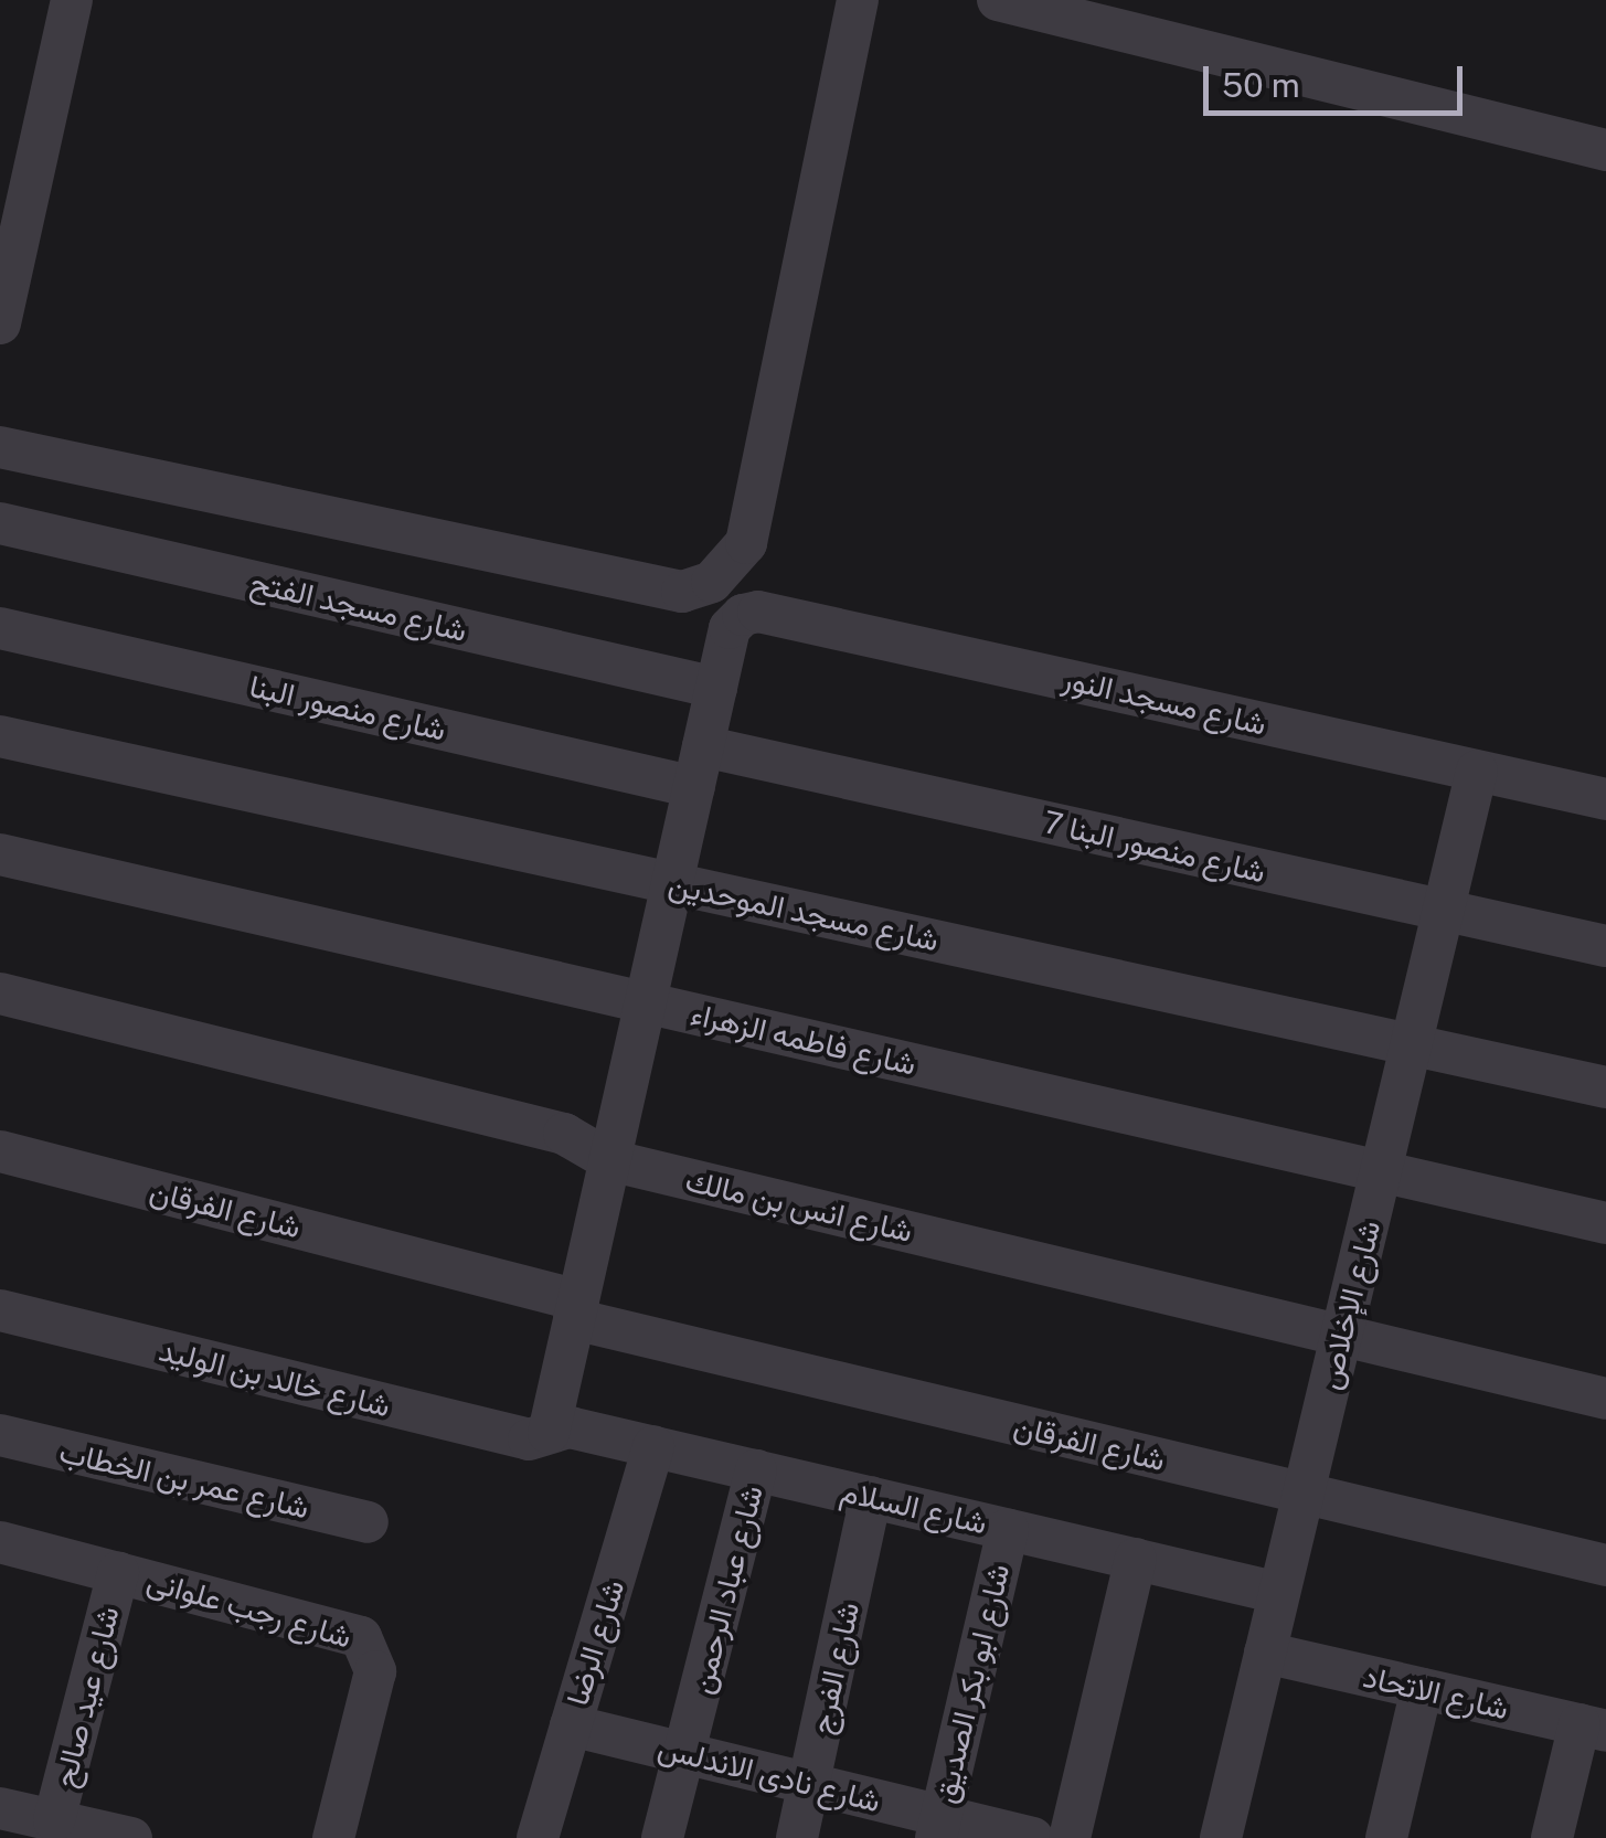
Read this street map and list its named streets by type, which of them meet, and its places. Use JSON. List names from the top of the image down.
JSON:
{
  "streets": {
    "street": [
      "شارع مسجد الفتح",
      "شارع مسجد النور",
      "شارع منصور البنا",
      "شارع منصور البنا 7",
      "شارع مسجد الموحدين",
      "شارع فاطمه الزهراء",
      "شارع انس بن مالك",
      "شارع الفرقان",
      "شارع الإخلاص",
      "شارع خالد بن الوليد",
      "شارع عمر بن الخطاب",
      "شارع السلام",
      "شارع عباد الرحمن",
      "شارع رجب علوانى",
      "شارع الرضا",
      "شارع الفرج",
      "شارع ابو بكر الصديق",
      "شارع الاتحاد",
      "شارع عيد صالح",
      "شارع نادى الاندلس"
    ]
  },
  "crossings": [
    ["شارع مسجد الفتح", "شارع مسجد النور"],
    ["شارع مسجد النور", "شارع الإخلاص"],
    ["شارع منصور البنا 7", "شارع الإخلاص"],
    ["شارع مسجد الموحدين", "شارع الإخلاص"],
    ["شارع فاطمه الزهراء", "شارع الإخلاص"],
    ["شارع انس بن مالك", "شارع الإخلاص"],
    ["شارع الفرقان", "شارع الإخلاص"],
    ["شارع الإخلاص", "شارع السلام"],
    ["شارع الإخلاص", "شارع الاتحاد"],
    ["شارع خالد بن الوليد", "شارع السلام"],
    ["شارع السلام", "شارع عباد الرحمن"],
    ["شارع السلام", "شارع الرضا"],
    ["شارع السلام", "شارع الفرج"],
    ["شارع السلام", "شارع ابو بكر الصديق"],
    ["شارع عباد الرحمن", "شارع نادى الاندلس"],
    ["شارع رجب علوانى", "شارع عيد صالح"],
    ["شارع الرضا", "شارع نادى الاندلس"],
    ["شارع الفرج", "شارع نادى الاندلس"],
    ["شارع ابو بكر الصديق", "شارع نادى الاندلس"]
  ],
  "scale_bar": "50 m"
}
